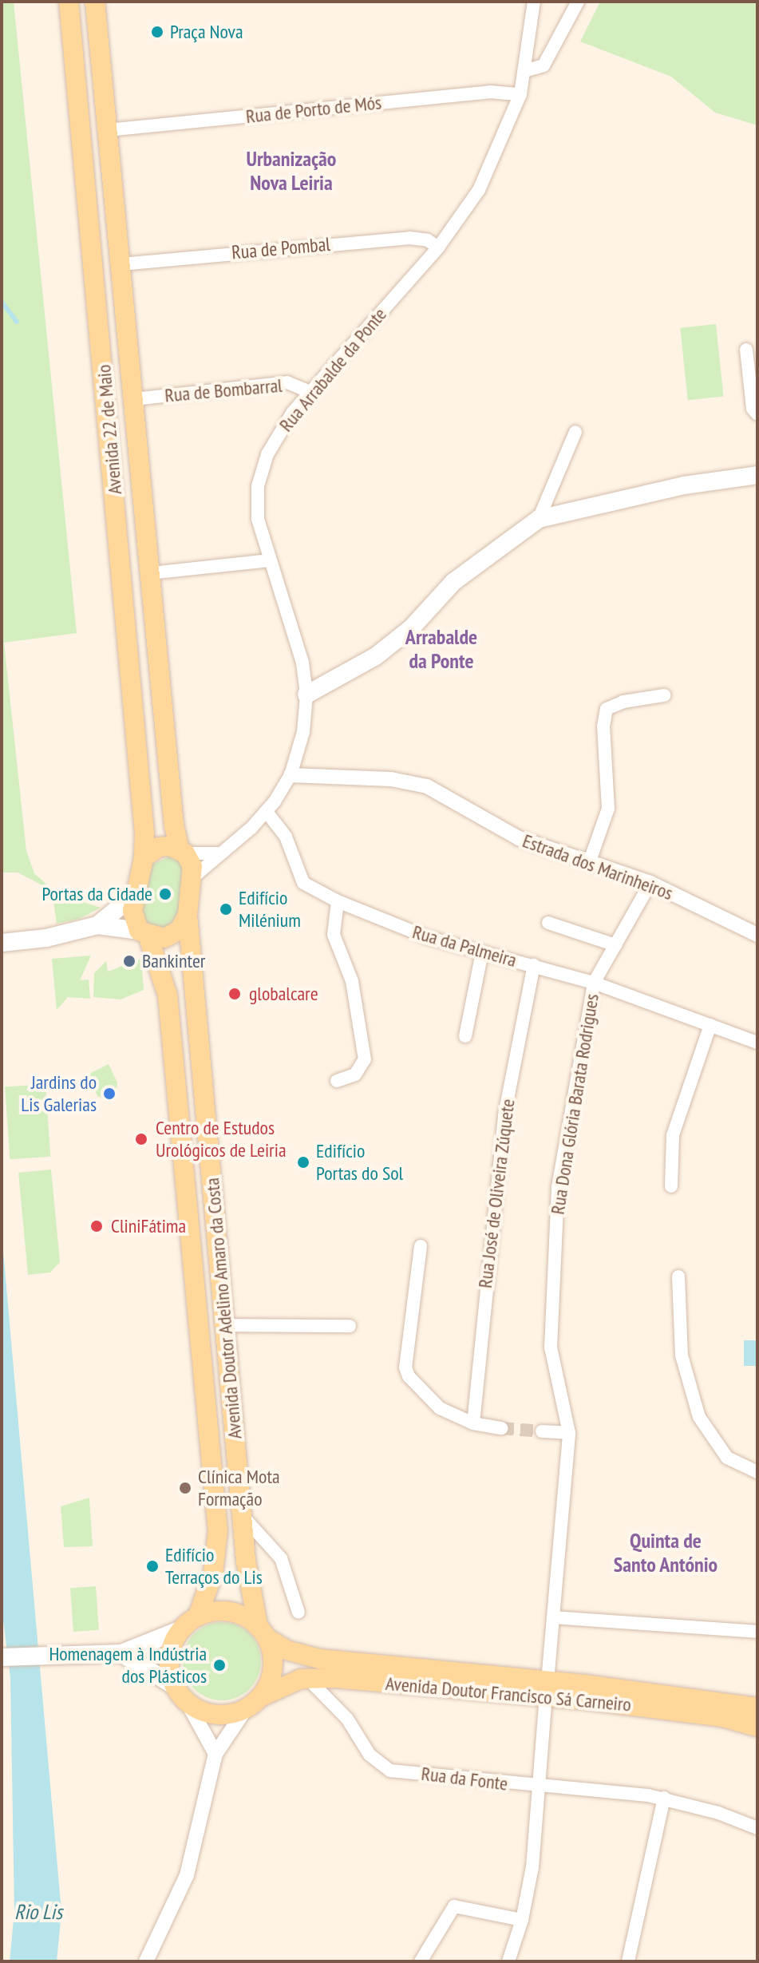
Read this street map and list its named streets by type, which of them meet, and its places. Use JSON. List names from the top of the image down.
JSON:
{
  "streets": {
    "main road": ["Avenida 22 de Maio", "Avenida Doutor Adelino Amaro da Costa", "Avenida Doutor Francisco Sá Carneiro"],
    "street": [
      "Rua de Porto de Mós",
      "Rua de Pombal",
      "Rua Arrabalde da Ponte",
      "Rua de Bombarral",
      "Estrada dos Marinheiros",
      "Rua da Palmeira",
      "Rua Dona Glória Barata Rodrigues",
      "Rua José de Oliveira Zúquete",
      "Rua da Fonte"
    ]
  },
  "crossings": [
    ["Rua de Porto de Mós", "Rua Arrabalde da Ponte"],
    ["Rua de Porto de Mós", "Avenida 22 de Maio"],
    ["Rua de Pombal", "Rua Arrabalde da Ponte"],
    ["Rua de Pombal", "Avenida 22 de Maio"],
    ["Rua Arrabalde da Ponte", "Rua de Bombarral"],
    ["Rua Arrabalde da Ponte", "Avenida 22 de Maio"],
    ["Rua Arrabalde da Ponte", "Estrada dos Marinheiros"],
    ["Rua Arrabalde da Ponte", "Rua da Palmeira"],
    ["Rua Arrabalde da Ponte", "Avenida Doutor Adelino Amaro da Costa"],
    ["Rua de Bombarral", "Avenida 22 de Maio"],
    ["Avenida 22 de Maio", "Avenida Doutor Adelino Amaro da Costa"],
    ["Estrada dos Marinheiros", "Rua Dona Glória Barata Rodrigues"],
    ["Rua da Palmeira", "Rua Dona Glória Barata Rodrigues"],
    ["Rua da Palmeira", "Rua José de Oliveira Zúquete"],
    ["Rua Dona Glória Barata Rodrigues", "Avenida Doutor Francisco Sá Carneiro"],
    ["Rua Dona Glória Barata Rodrigues", "Rua da Fonte"],
    ["Avenida Doutor Adelino Amaro da Costa", "Avenida Doutor Francisco Sá Carneiro"],
    ["Avenida Doutor Francisco Sá Carneiro", "Rua da Fonte"]
  ],
  "districts": ["Urbanização Nova Leiria", "Arrabalde da Ponte", "Quinta de Santo António"],
  "water": ["Rio Lis"],
  "places": [
    "Praça Nova",
    "Portas da Cidade",
    "Edifício Milénium",
    "Bankinter",
    "globalcare",
    "Jardins do Lis Galerias",
    "Centro de Estudos Urológicos de Leiria",
    "Edifício Portas do Sol",
    "CliniFátima",
    "Clínica Mota Formação",
    "Edifício Terraços do Lis",
    "Homenagem à Indústria dos Plásticos"
  ]
}
